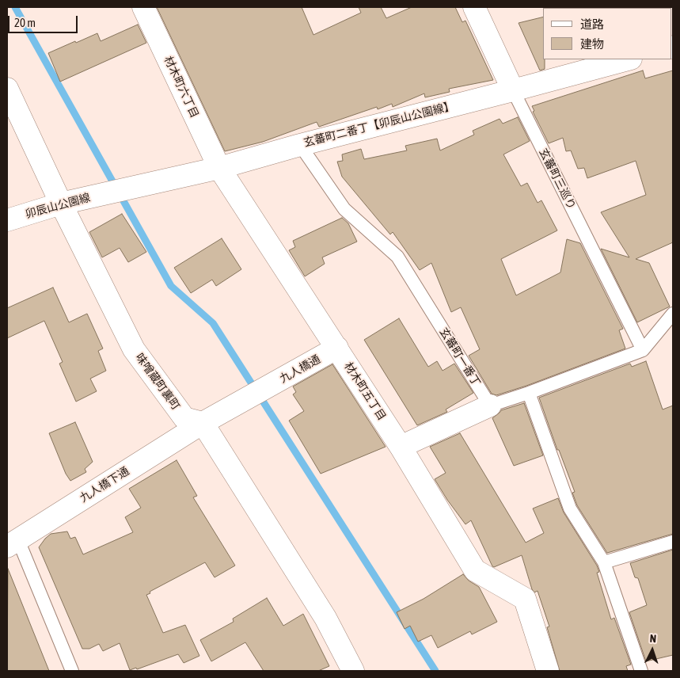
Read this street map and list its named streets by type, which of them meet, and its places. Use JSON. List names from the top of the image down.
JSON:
{
  "streets": {
    "street": [
      "材木町六丁目",
      "玄蕃町二番丁【卯辰山公園線】",
      "玄蕃町三巡り",
      "卯辰山公園線",
      "九人橋通",
      "味噌蔵町裏町",
      "材木町五丁目",
      "九人橋下通"
    ],
    "lane": ["玄蕃町一番丁"]
  },
  "crossings": [
    ["材木町六丁目", "玄蕃町二番丁【卯辰山公園線】"],
    ["材木町六丁目", "材木町五丁目"],
    ["玄蕃町二番丁【卯辰山公園線】", "玄蕃町三巡り"],
    ["玄蕃町二番丁【卯辰山公園線】", "卯辰山公園線"],
    ["玄蕃町二番丁【卯辰山公園線】", "玄蕃町一番丁"],
    ["玄蕃町二番丁【卯辰山公園線】", "材木町五丁目"],
    ["卯辰山公園線", "味噌蔵町裏町"],
    ["九人橋通", "味噌蔵町裏町"],
    ["九人橋通", "材木町五丁目"],
    ["九人橋通", "九人橋下通"],
    ["味噌蔵町裏町", "九人橋下通"]
  ],
  "legend": ["道路", "建物"],
  "scale_bar": "20 m",
  "north": "top"
}
